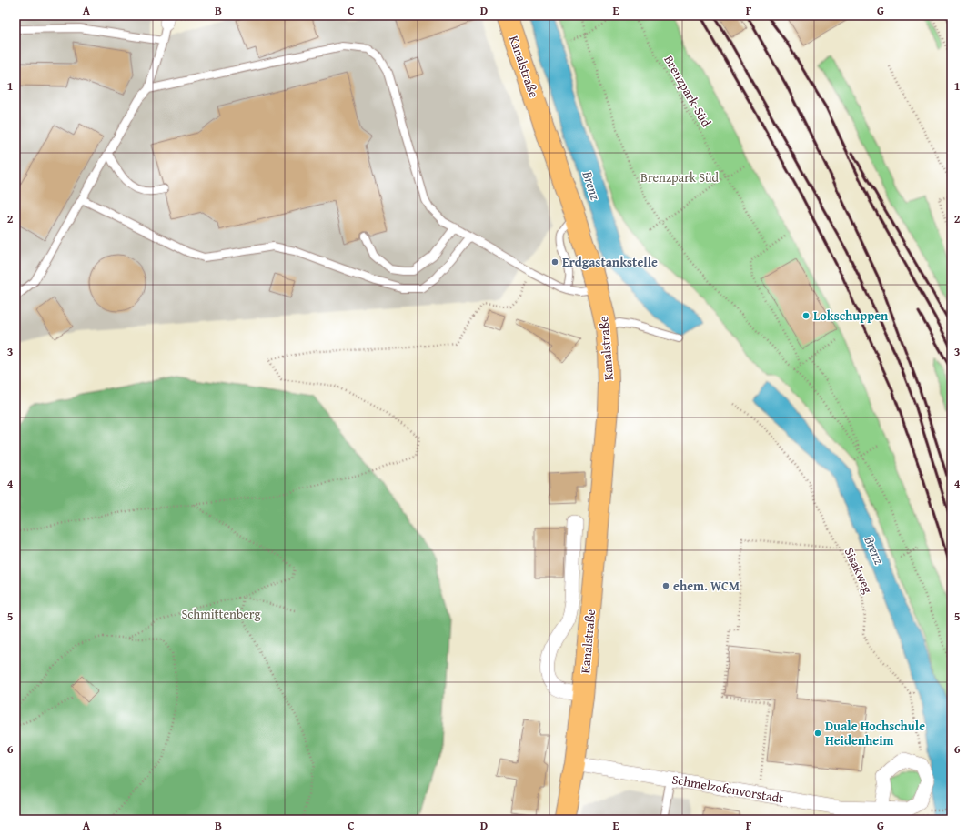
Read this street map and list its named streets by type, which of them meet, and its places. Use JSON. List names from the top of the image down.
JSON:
{
  "streets": {
    "main road": ["Kanalstraße"],
    "street": ["Schmelzofenvorstadt"],
    "path": ["Brenzpark-Süd", "Sisakweg"]
  },
  "crossings": [
    ["Kanalstraße", "Schmelzofenvorstadt"],
    ["Sisakweg", "Schmelzofenvorstadt"]
  ],
  "water": ["Brenz"],
  "parks": ["Brenzpark Süd", "Schmittenberg"],
  "places": [
    "Erdgastankstelle",
    "Lokschuppen",
    "ehem. WCM",
    "Duale Hochschule Heidenheim"
  ],
  "grid": {
    "columns": [
      "A",
      "B",
      "C",
      "D",
      "E",
      "F",
      "G"
    ],
    "rows": [
      "1",
      "2",
      "3",
      "4",
      "5",
      "6"
    ]
  }
}
